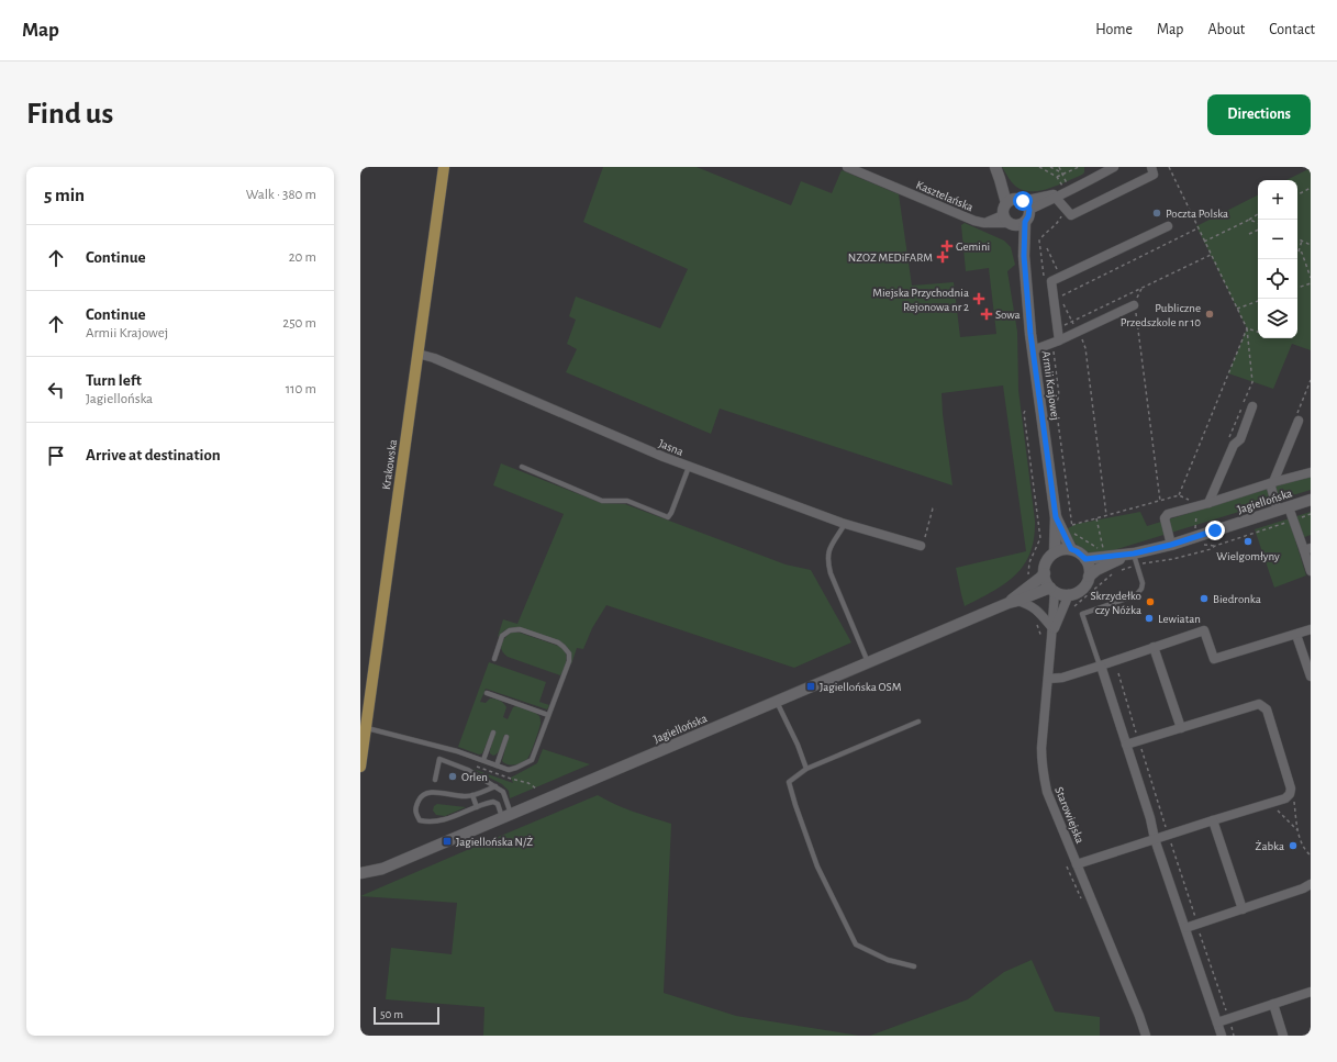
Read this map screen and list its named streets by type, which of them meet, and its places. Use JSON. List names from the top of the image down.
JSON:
{
  "streets": {
    "main road": ["Krakowska"],
    "street": [
      "Kasztelańska",
      "Armii Krajowej",
      "Jasna",
      "Jagiellońska",
      "Starowiejska"
    ]
  },
  "crossings": [
    ["Kasztelańska", "Armii Krajowej"],
    ["Armii Krajowej", "Jagiellońska"],
    ["Armii Krajowej", "Starowiejska"],
    ["Jasna", "Krakowska"],
    ["Jagiellońska", "Starowiejska"]
  ],
  "places": {
    "other": [
      "Poczta Polska",
      "Publiczne Przedszkole nr 10",
      "Wielgomłyny",
      "Biedronka",
      "Skrzydełko czy Nóżka",
      "Lewiatan",
      "Orlen",
      "Żabka"
    ],
    "health": [
      "Gemini",
      "NZOZ MEDiFARM",
      "Miejska Przychodnia Rejonowa nr 2",
      "Sowa"
    ],
    "transit": ["Jagiellońska OSM", "Jagiellońska N/Ż"]
  },
  "scale_bar": "50 m",
  "page": {
    "header": "Map",
    "nav": [
      "Home",
      "Map",
      "About",
      "Contact"
    ],
    "buttons": "Directions",
    "title": "Find us",
    "heading": ["5 min", "Walk · 380 m"],
    "map_buttons": ["+", "−"],
    "list": [
      ["Continue", "20 m"],
      ["Continue", "Armii Krajowej", "250 m"],
      ["Turn left", "Jagiellońska", "110 m"],
      "Arrive at destination"
    ],
    "scale": "50 m"
  }
}
